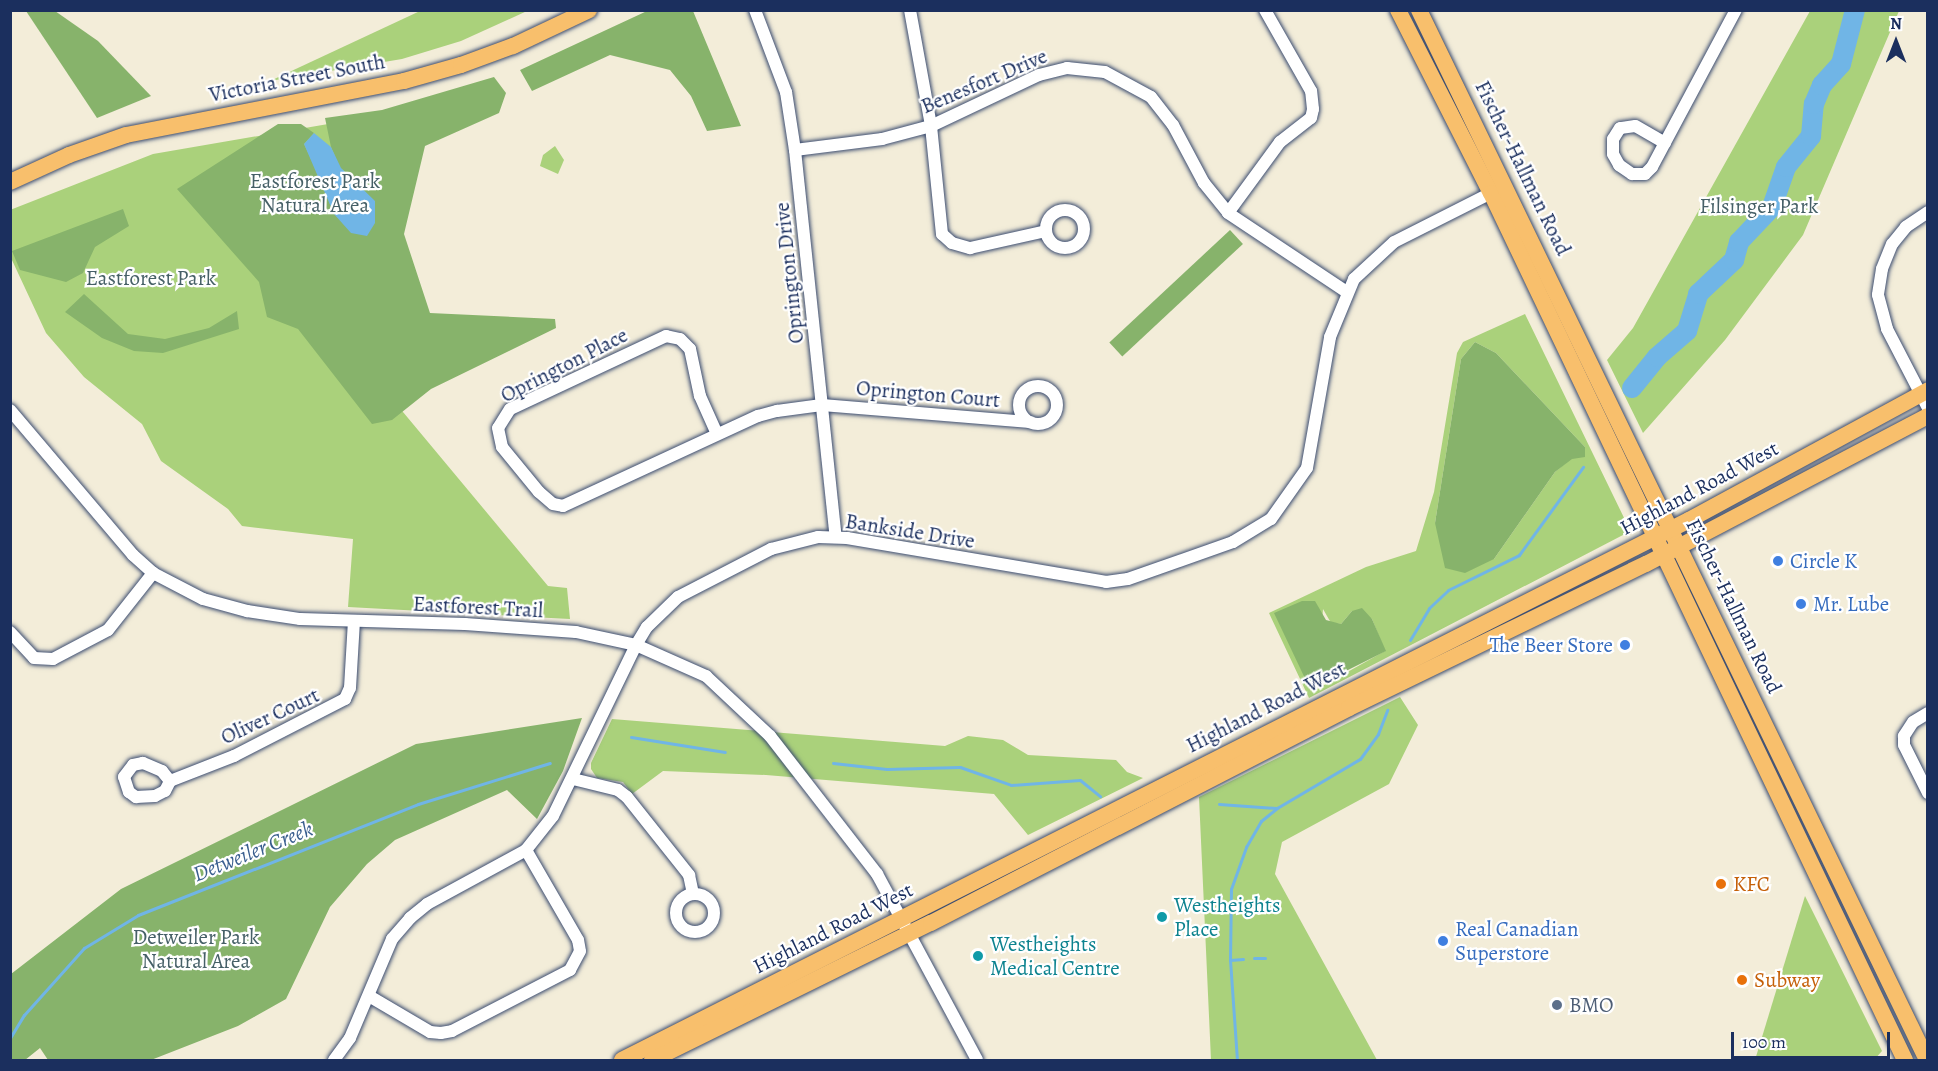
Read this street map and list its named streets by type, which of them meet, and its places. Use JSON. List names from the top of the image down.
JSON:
{
  "streets": {
    "main road": ["Victoria Street South", "Fischer-Hallman Road", "Highland Road West"],
    "street": [
      "Benesfort Drive",
      "Oprington Drive",
      "Oprington Place",
      "Oprington Court",
      "Bankside Drive",
      "Eastforest Trail",
      "Oliver Court"
    ]
  },
  "crossings": [
    ["Benesfort Drive", "Oprington Drive"],
    ["Benesfort Drive", "Bankside Drive"],
    ["Fischer-Hallman Road", "Highland Road West"],
    ["Fischer-Hallman Road", "Bankside Drive"],
    ["Oprington Drive", "Oprington Place"],
    ["Oprington Drive", "Oprington Court"],
    ["Oprington Drive", "Bankside Drive"],
    ["Oprington Place", "Oprington Court"],
    ["Highland Road West", "Eastforest Trail"],
    ["Bankside Drive", "Eastforest Trail"],
    ["Eastforest Trail", "Oliver Court"]
  ],
  "water": ["Detweiler Creek"],
  "parks": [
    "Eastforest Park Natural Area",
    "Filsinger Park",
    "Eastforest Park",
    "Detweiler Park Natural Area"
  ],
  "places": [
    "Circle K",
    "Mr. Lube",
    "The Beer Store",
    "KFC",
    "Westheights Place",
    "Real Canadian Superstore",
    "Westheights Medical Centre",
    "Subway",
    "BMO"
  ],
  "scale_bar": "100 m",
  "north": "top"
}
